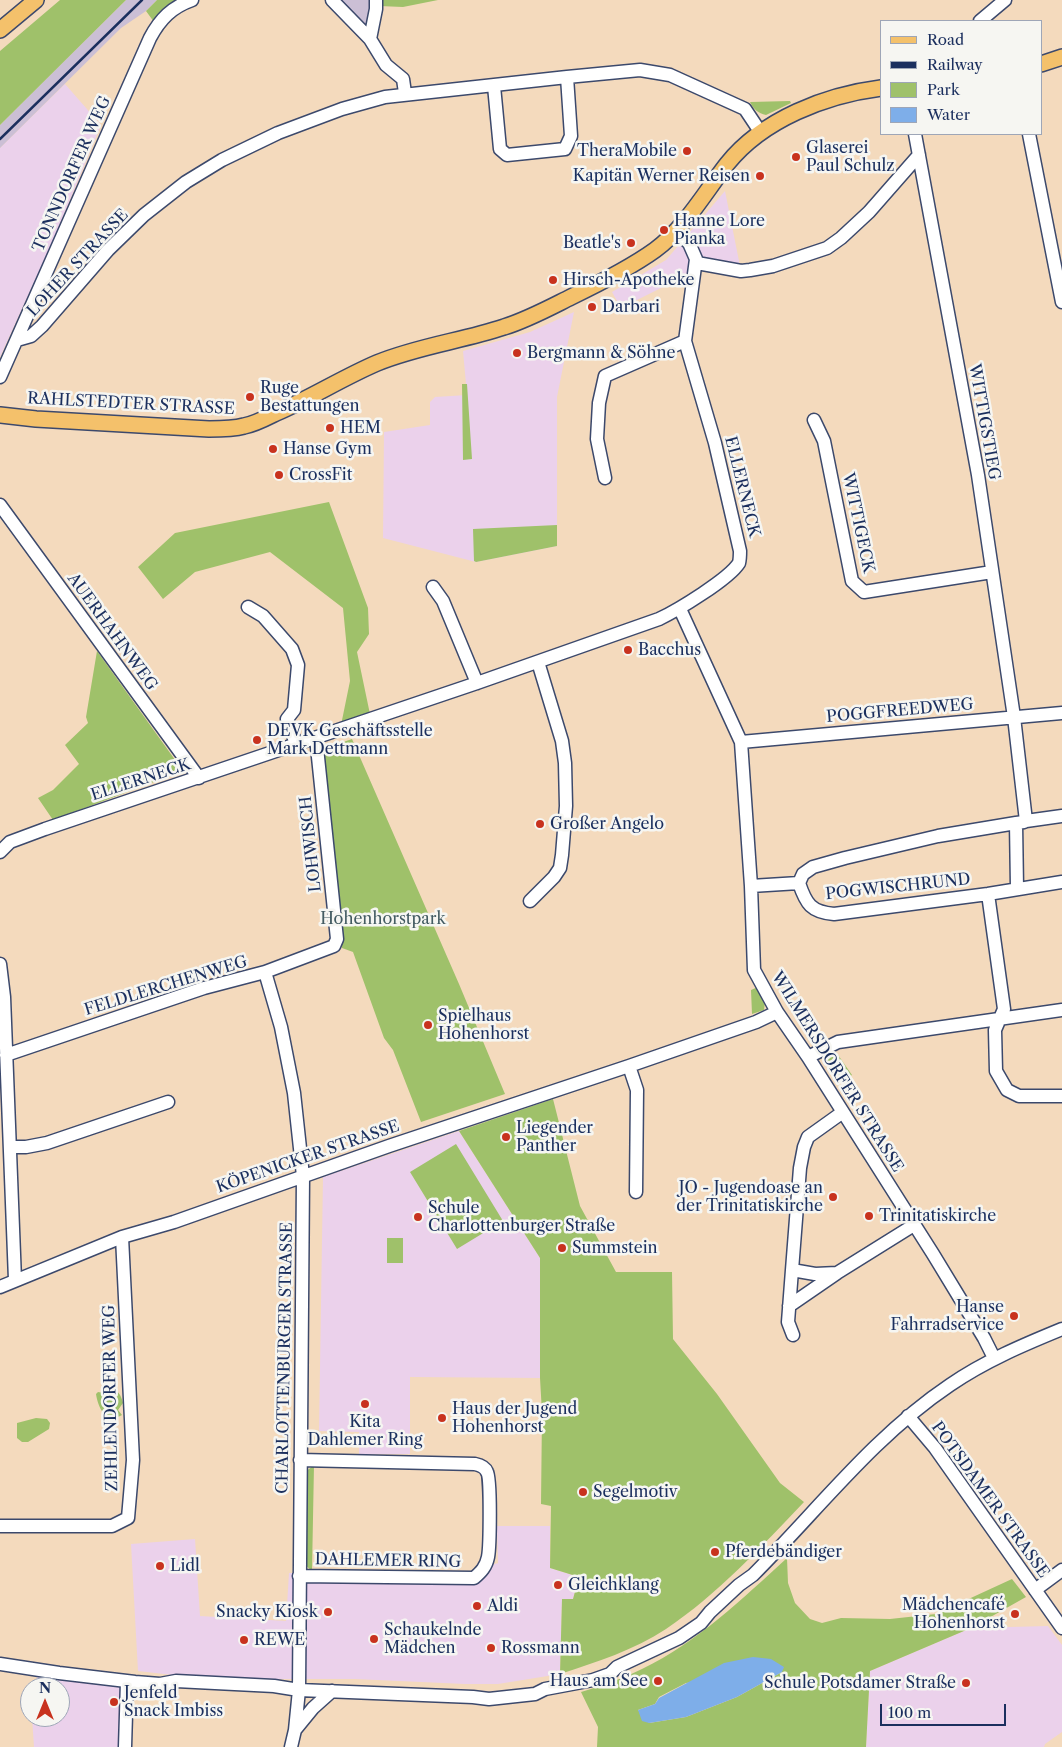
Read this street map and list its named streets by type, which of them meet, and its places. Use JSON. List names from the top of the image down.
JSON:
{
  "streets": {
    "main road": ["RAHLSTEDTER STRASSE"],
    "street": [
      "TONNDORFER WEG",
      "LOHER STRASSE",
      "WITTIGSTIEG",
      "ELLERNECK",
      "WITTIGECK",
      "AUERHAHNWEG",
      "POGGFREEDWEG",
      "LOHWISCH",
      "POGWISCHRUND",
      "FELDLERCHENWEG",
      "WILMERSDORFER STRASSE",
      "KÖPENICKER STRASSE",
      "CHARLOTTENBURGER STRASSE",
      "ZEHLENDORFER WEG",
      "POTSDAMER STRASSE",
      "DAHLEMER RING"
    ]
  },
  "crossings": [
    ["TONNDORFER WEG", "LOHER STRASSE"],
    ["LOHER STRASSE", "RAHLSTEDTER STRASSE"],
    ["WITTIGSTIEG", "WITTIGECK"],
    ["WITTIGSTIEG", "POGGFREEDWEG"],
    ["ELLERNECK", "AUERHAHNWEG"],
    ["ELLERNECK", "LOHWISCH"],
    ["ELLERNECK", "WILMERSDORFER STRASSE"],
    ["POGGFREEDWEG", "WILMERSDORFER STRASSE"],
    ["LOHWISCH", "FELDLERCHENWEG"],
    ["FELDLERCHENWEG", "CHARLOTTENBURGER STRASSE"],
    ["WILMERSDORFER STRASSE", "KÖPENICKER STRASSE"],
    ["KÖPENICKER STRASSE", "CHARLOTTENBURGER STRASSE"],
    ["KÖPENICKER STRASSE", "ZEHLENDORFER WEG"],
    ["CHARLOTTENBURGER STRASSE", "DAHLEMER RING"]
  ],
  "parks": ["Hohenhorstpark"],
  "places": [
    "TheraMobile",
    "Glaserei Paul Schulz",
    "Kapitän Werner Reisen",
    "Hanne Lore Pianka",
    "Beatle's",
    "Hirsch-Apotheke",
    "Darbari",
    "Bergmann & Söhne",
    "Ruge Bestattungen",
    "HEM",
    "Hanse Gym",
    "CrossFit",
    "Bacchus",
    "DEVK Geschäftsstelle Mark Dettmann",
    "Großer Angelo",
    "Spielhaus Hohenhorst",
    "Liegender Panther",
    "JO - Jugendoase an der Trinitatiskirche",
    "Trinitatiskirche",
    "Schule Charlottenburger Straße",
    "Summstein",
    "Hanse Fahrradservice",
    "Kita Dahlemer Ring",
    "Haus der Jugend Hohenhorst",
    "Segelmotiv",
    "Pferdebändiger",
    "Lidl",
    "Gleichklang",
    "Aldi",
    "Snacky Kiosk",
    "Mädchencafé Hohenhorst",
    "Schaukelnde Mädchen",
    "REWE",
    "Rossmann",
    "Haus am See",
    "Schule Potsdamer Straße",
    "Jenfeld Snack Imbiss"
  ],
  "legend": [
    "Road",
    "Railway",
    "Park",
    "Water"
  ],
  "scale_bar": "100 m",
  "north": "top"
}
